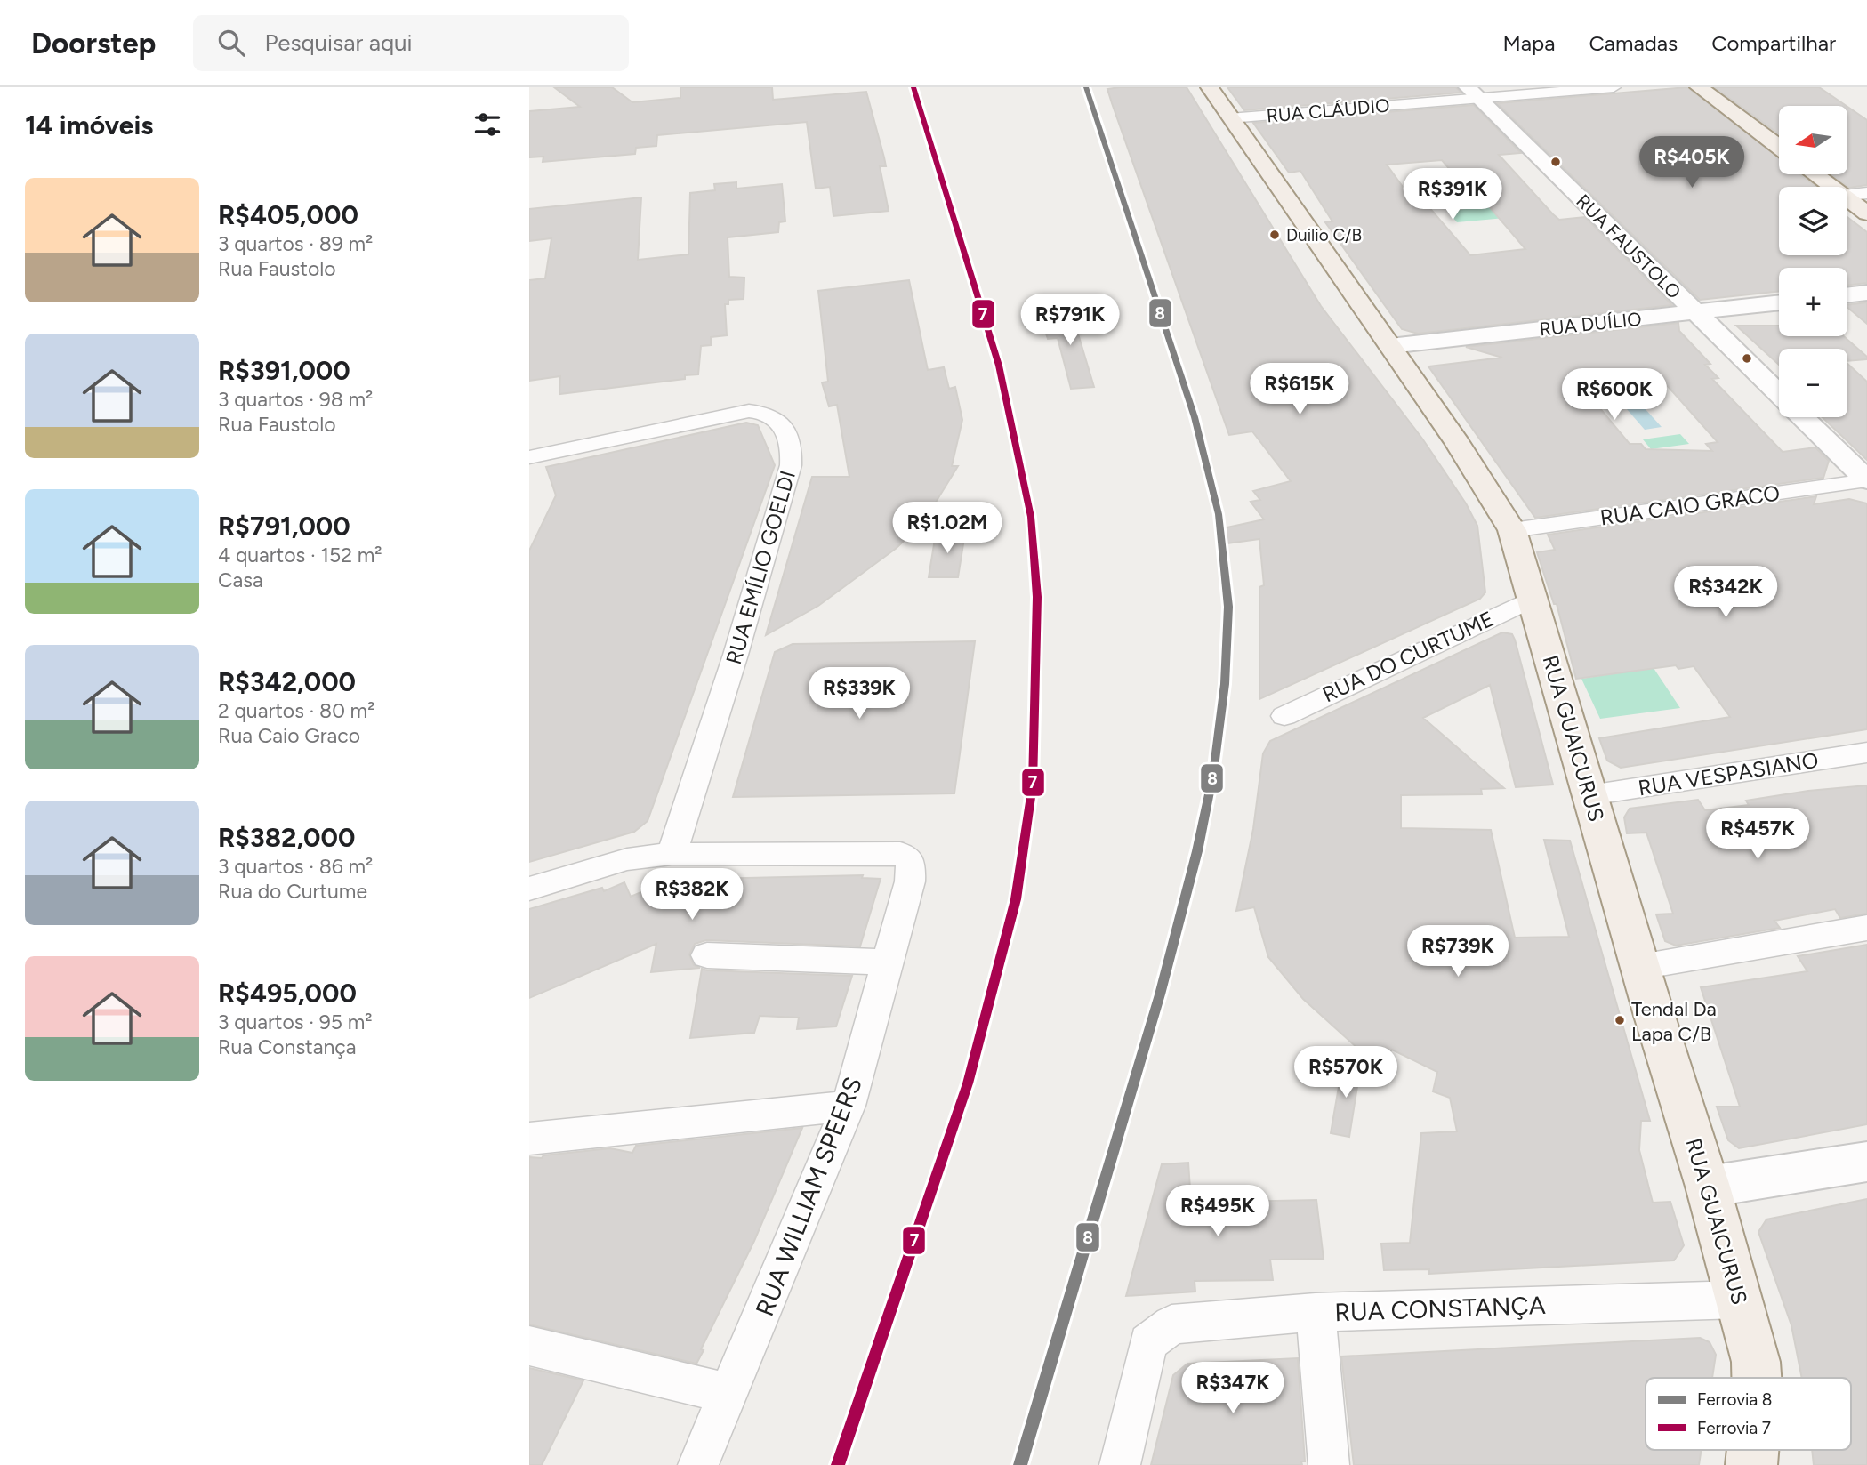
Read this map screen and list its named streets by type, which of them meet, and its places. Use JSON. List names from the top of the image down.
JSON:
{
  "streets": {
    "main road": ["RUA GUAICURUS"],
    "street": [
      "RUA CLÁUDIO",
      "RUA FAUSTOLO",
      "RUA DUÍLIO",
      "RUA CAIO GRACO",
      "RUA EMÍLIO GOELDI",
      "RUA DO CURTUME",
      "RUA VESPASIANO",
      "RUA WILLIAM SPEERS",
      "RUA CONSTANÇA"
    ]
  },
  "crossings": [
    ["RUA CLÁUDIO", "RUA FAUSTOLO"],
    ["RUA CLÁUDIO", "RUA GUAICURUS"],
    ["RUA FAUSTOLO", "RUA DUÍLIO"],
    ["RUA FAUSTOLO", "RUA CAIO GRACO"],
    ["RUA DUÍLIO", "RUA GUAICURUS"],
    ["RUA CAIO GRACO", "RUA GUAICURUS"],
    ["RUA EMÍLIO GOELDI", "RUA WILLIAM SPEERS"],
    ["RUA DO CURTUME", "RUA GUAICURUS"],
    ["RUA GUAICURUS", "RUA VESPASIANO"],
    ["RUA GUAICURUS", "RUA CONSTANÇA"]
  ],
  "places": ["Duilio C/B", "Tendal Da Lapa C/B"],
  "lines": ["rail line 8", "rail line 7"],
  "legend": ["Ferrovia 8", "Ferrovia 7"],
  "north": "left",
  "page": {
    "header": "Doorstep",
    "search": "Pesquisar aqui",
    "nav": ["Mapa", "Camadas", "Compartilhar"],
    "heading": "14 imóveis",
    "map_buttons": ["+", "−"],
    "price": [
      "R$405K",
      "R$391K",
      "R$791K",
      "R$615K",
      "R$600K",
      "R$1.02M",
      "R$342K",
      "R$339K",
      "R$457K",
      "R$382K",
      "R$739K",
      "R$570K",
      "R$495K",
      "R$347K"
    ],
    "list": [
      {
        "name": "R$405,000",
        "note": "3 quartos · 89 m² · Rua Faustolo"
      },
      {
        "name": "R$391,000",
        "note": "3 quartos · 98 m² · Rua Faustolo"
      },
      {
        "name": "R$791,000",
        "note": "4 quartos · 152 m² · Casa"
      },
      {
        "name": "R$342,000",
        "note": "2 quartos · 80 m² · Rua Caio Graco"
      },
      {
        "name": "R$382,000",
        "note": "3 quartos · 86 m² · Rua do Curtume"
      },
      {
        "name": "R$495,000",
        "note": "3 quartos · 95 m² · Rua Constança"
      }
    ]
  }
}
